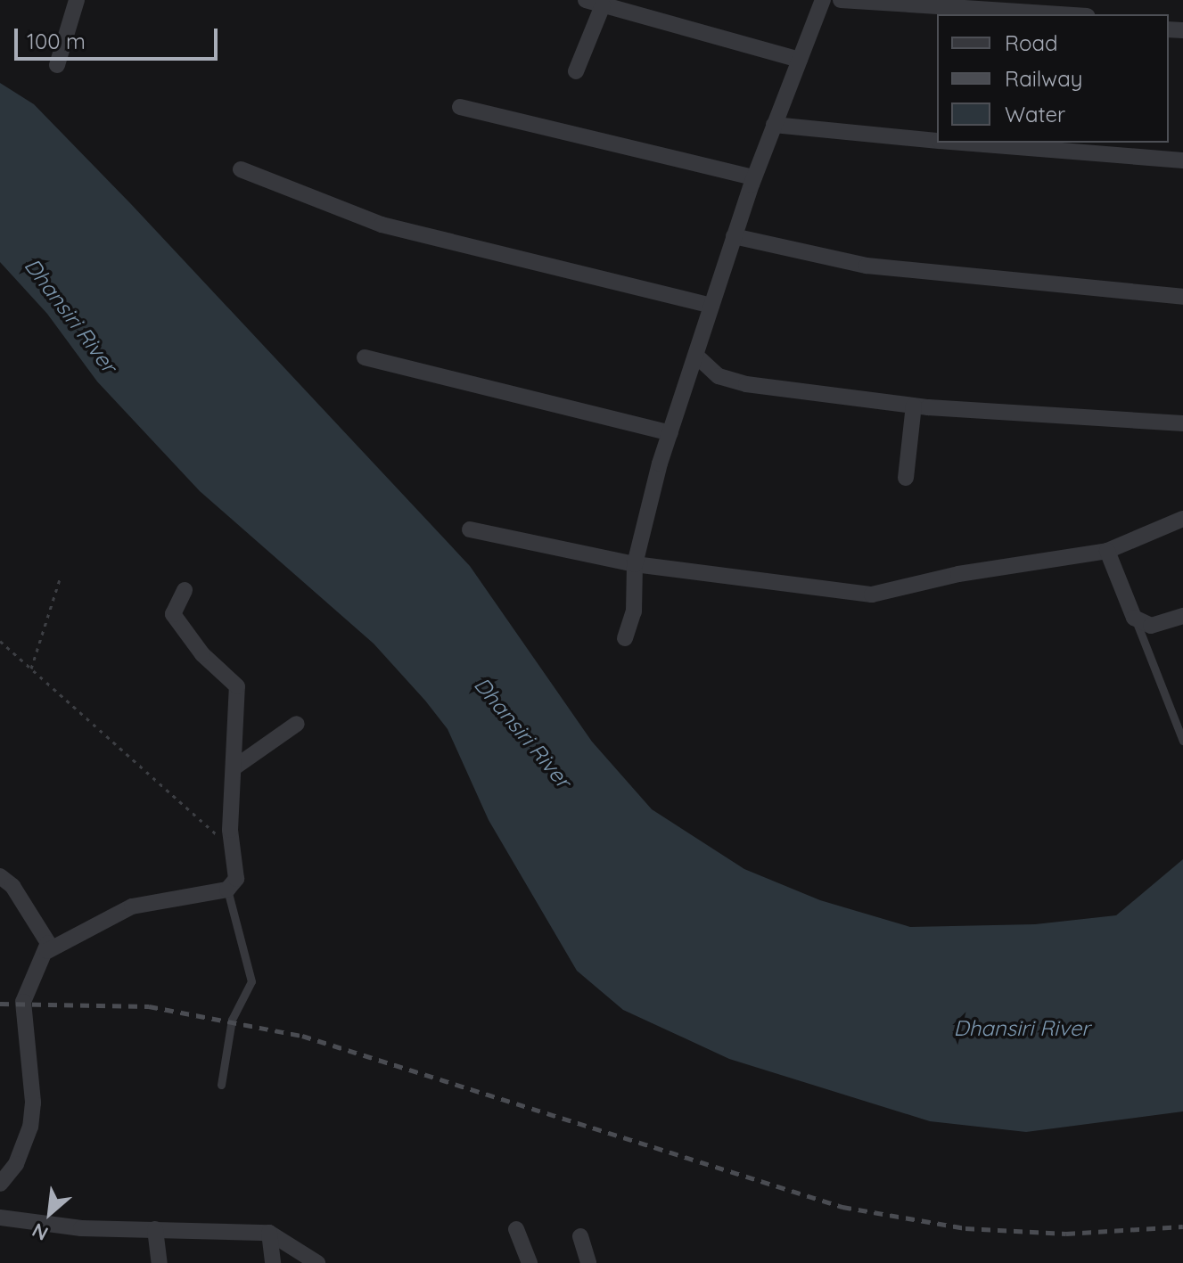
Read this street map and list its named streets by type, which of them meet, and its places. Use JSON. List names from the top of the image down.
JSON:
{
  "water": ["Dhansiri River"],
  "legend": ["Road", "Railway", "Water"],
  "scale_bar": "100 m",
  "north": "bottom left"
}
